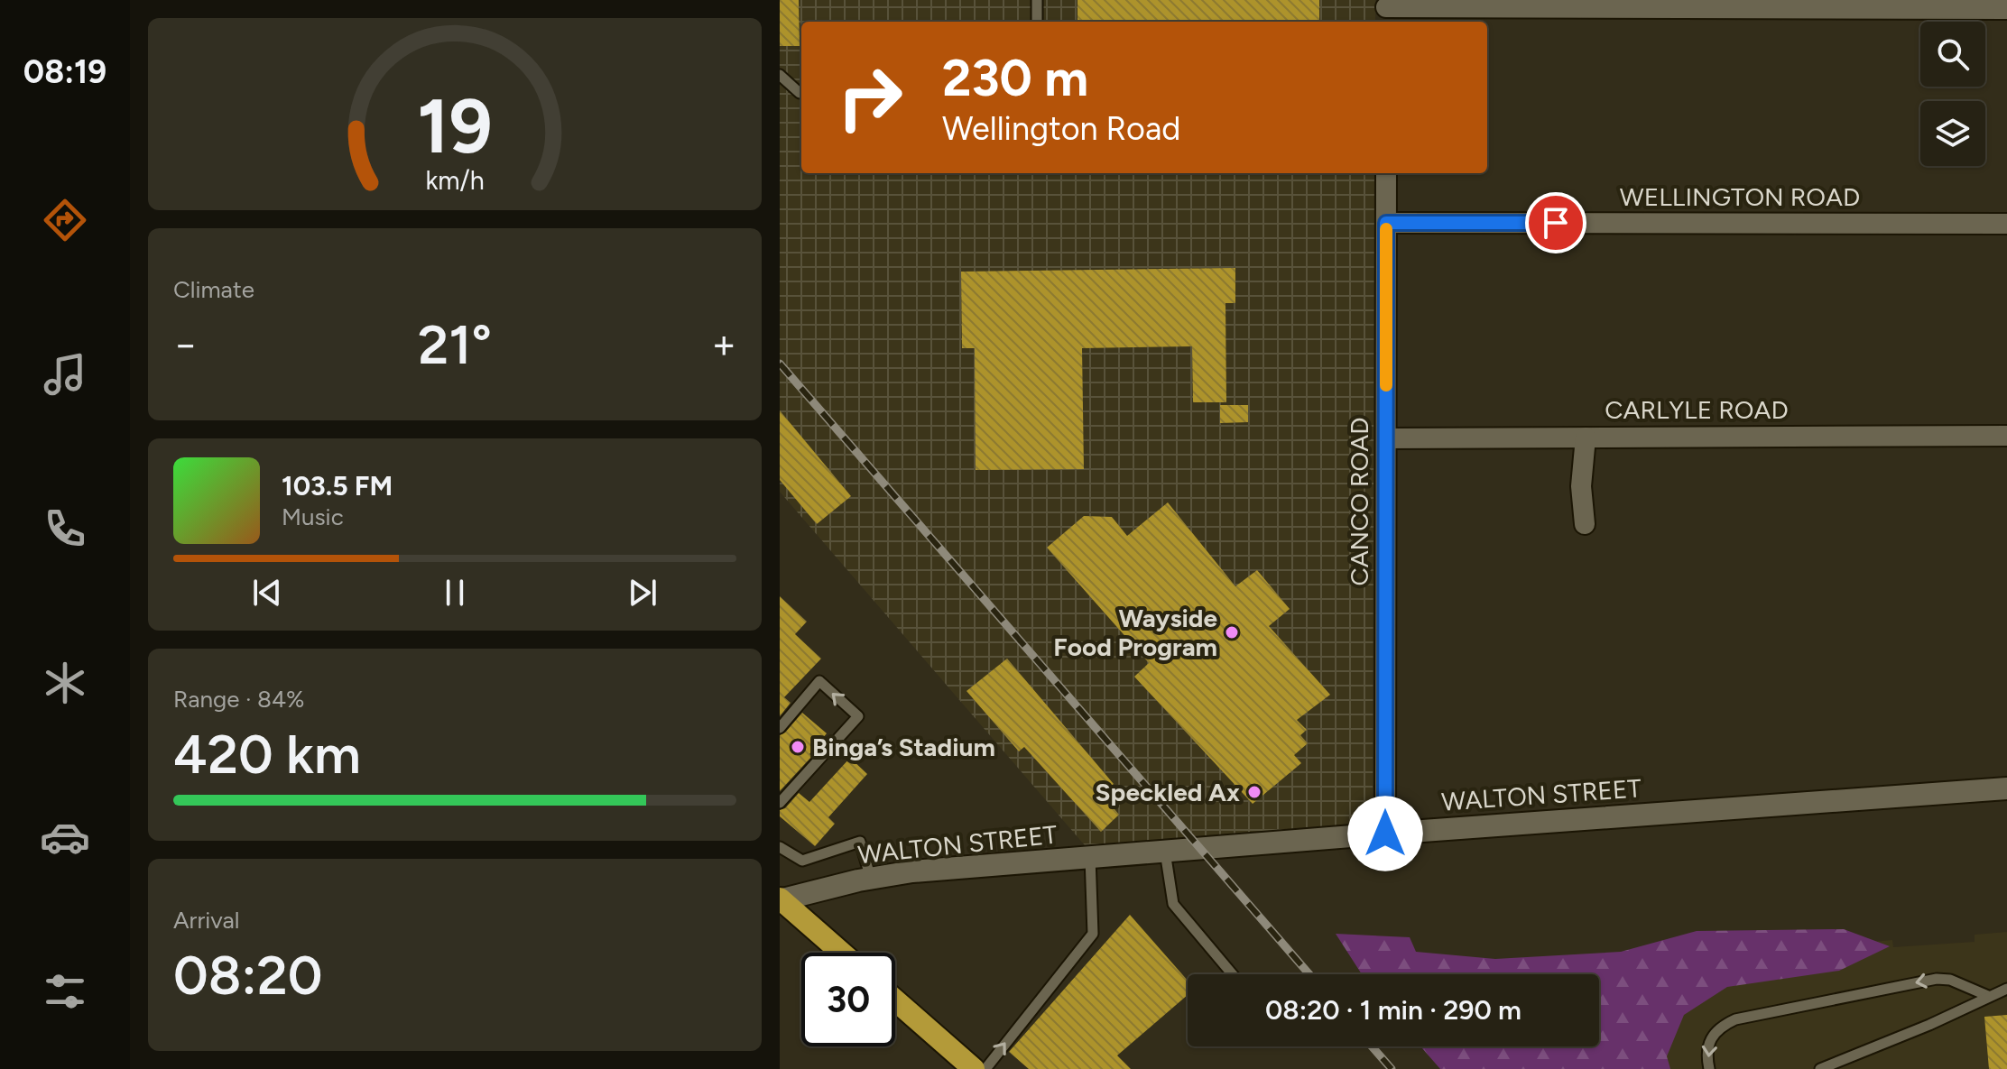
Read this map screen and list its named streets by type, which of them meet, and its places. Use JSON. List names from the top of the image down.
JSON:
{
  "streets": {
    "street": [
      "WELLINGTON ROAD",
      "CARLYLE ROAD",
      "CANCO ROAD",
      "WALTON STREET"
    ]
  },
  "crossings": [
    ["WELLINGTON ROAD", "CANCO ROAD"],
    ["CARLYLE ROAD", "CANCO ROAD"],
    ["CANCO ROAD", "WALTON STREET"]
  ],
  "places": ["Wayside Food Program", "Binga’s Stadium", "Speckled Ax"],
  "page": {
    "tabs": "08:19",
    "turn": ["230 m", "Wellington Road"],
    "tile": [
      "Climate",
      ["Range · 84%", "420 km"],
      ["Arrival", "08:20"]
    ],
    "heat": ["−", "21°", "+"],
    "song": ["103.5 FM", "Music"],
    "limit": "30",
    "trip": "08:20 · 1 min · 290 m",
    "gauge": ["19", "km/h"]
  }
}
